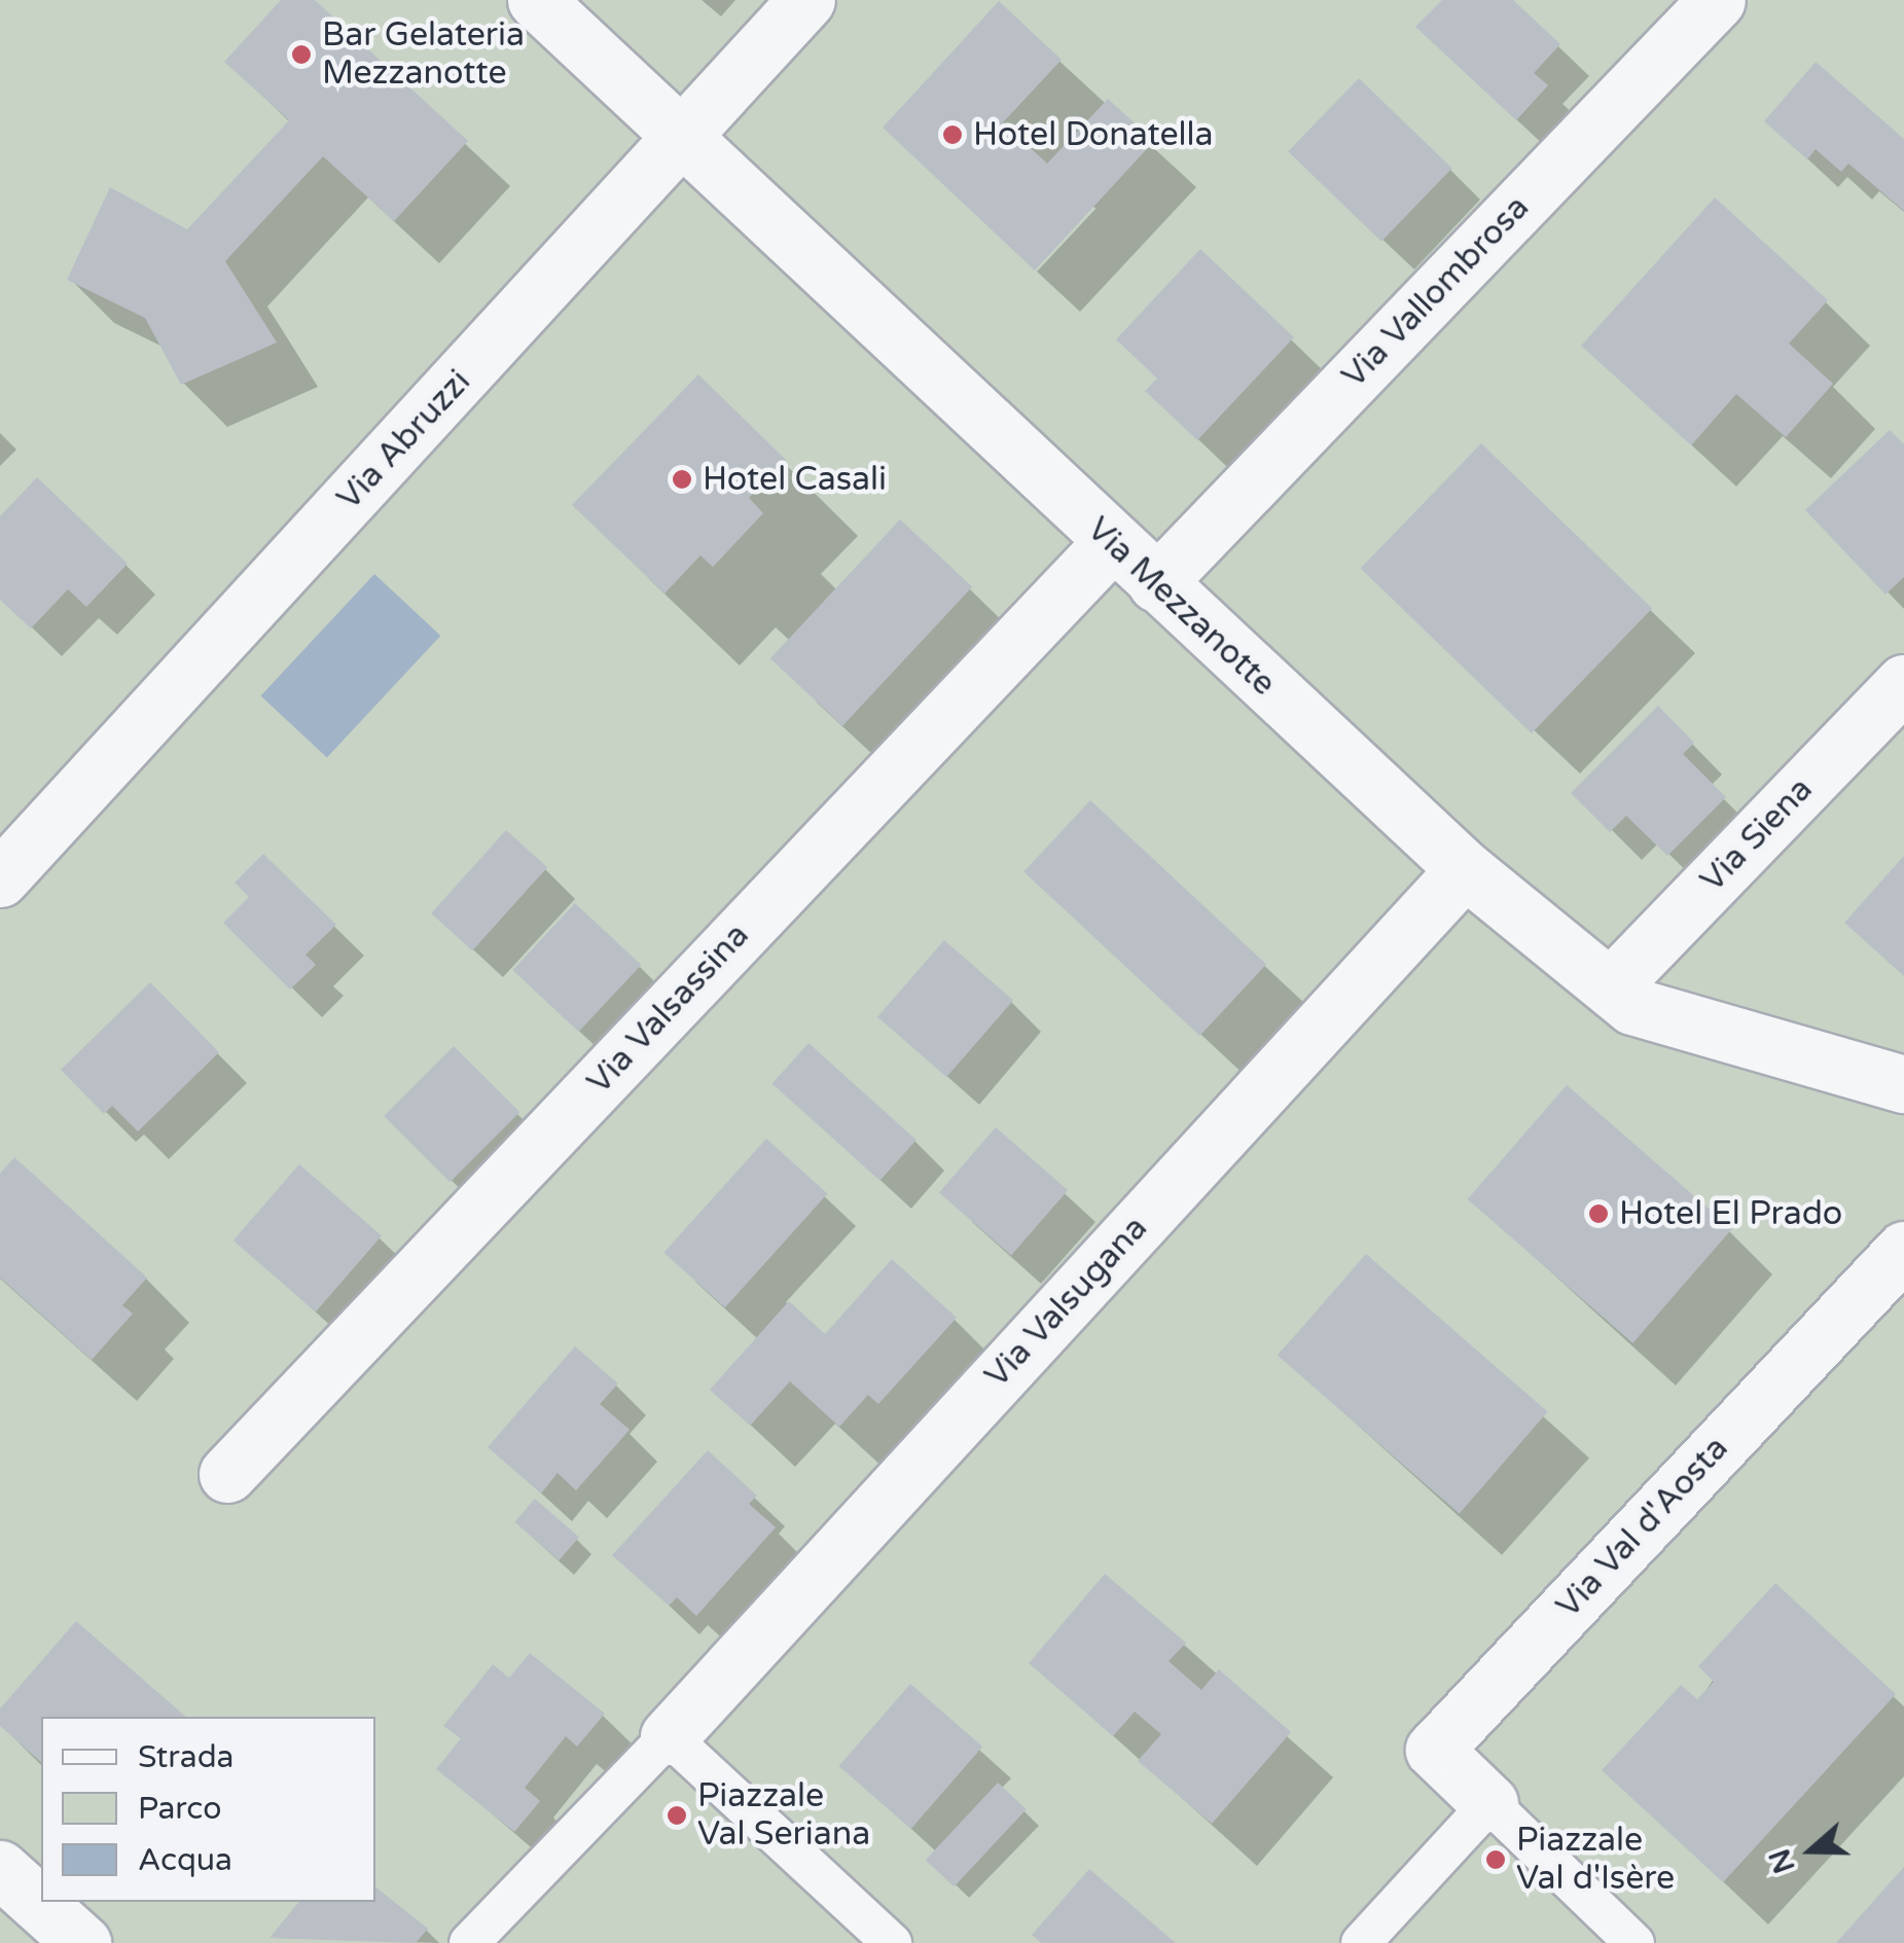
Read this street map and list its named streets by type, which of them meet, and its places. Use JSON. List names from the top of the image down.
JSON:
{
  "streets": {
    "street": [
      "Via Vallombrosa",
      "Via Abruzzi",
      "Via Mezzanotte",
      "Via Siena",
      "Via Valsassina",
      "Via Valsugana",
      "Via Val d'Aosta"
    ]
  },
  "crossings": [
    ["Via Vallombrosa", "Via Mezzanotte"],
    ["Via Abruzzi", "Via Mezzanotte"],
    ["Via Mezzanotte", "Via Siena"],
    ["Via Mezzanotte", "Via Valsassina"],
    ["Via Mezzanotte", "Via Valsugana"]
  ],
  "places": [
    "Bar Gelateria Mezzanotte",
    "Hotel Donatella",
    "Hotel Casali",
    "Hotel El Prado",
    "Piazzale Val Seriana",
    "Piazzale Val d'Isère"
  ],
  "legend": ["Strada", "Parco", "Acqua"],
  "north": "left"
}
